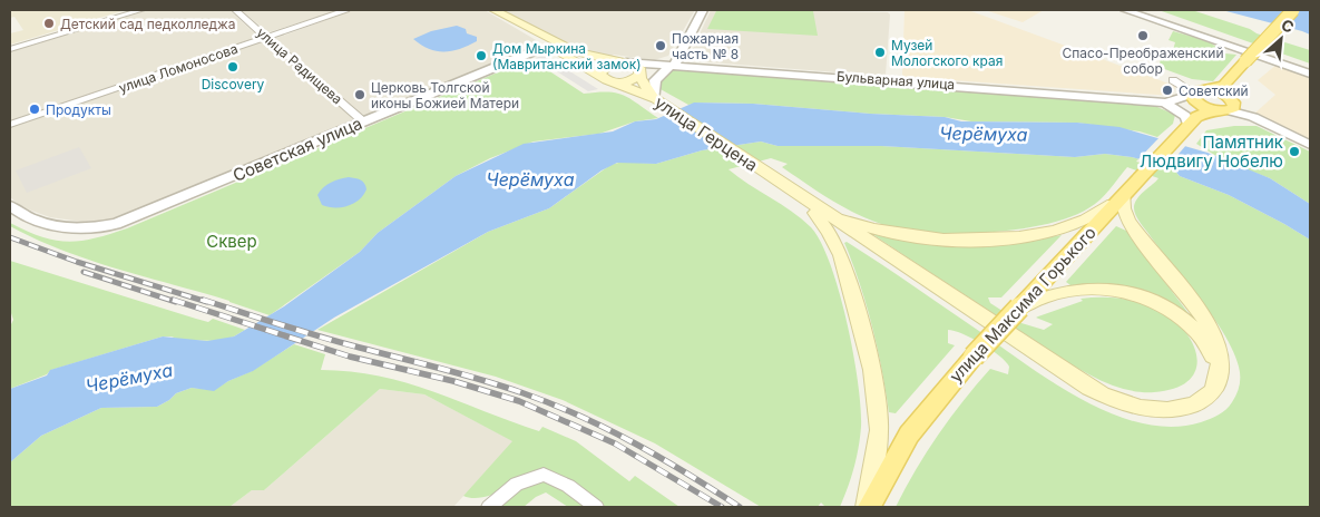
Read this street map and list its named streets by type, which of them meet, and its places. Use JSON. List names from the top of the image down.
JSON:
{
  "streets": {
    "main road": ["улица Герцена", "улица Максима Горького"],
    "street": [
      "улица Радищева",
      "улица Ломоносова",
      "Бульварная улица",
      "Советская улица"
    ]
  },
  "crossings": [
    ["улица Радищева", "улица Ломоносова"],
    ["улица Радищева", "Советская улица"],
    ["Бульварная улица", "улица Герцена"],
    ["улица Герцена", "Советская улица"]
  ],
  "water": ["Черёмуха"],
  "parks": ["Сквер"],
  "places": [
    "Детский сад педколледжа",
    "Спасо-Преображенский собор",
    "Пожарная часть № 8",
    "Музей Мологского края",
    "Дом Мыркина (Мавританский замок)",
    "Discovery",
    "Советский",
    "Церковь Толгской иконы Божией Матери",
    "Продукты",
    "Памятник Людвигу Нобелю"
  ],
  "north": "top right"
}
